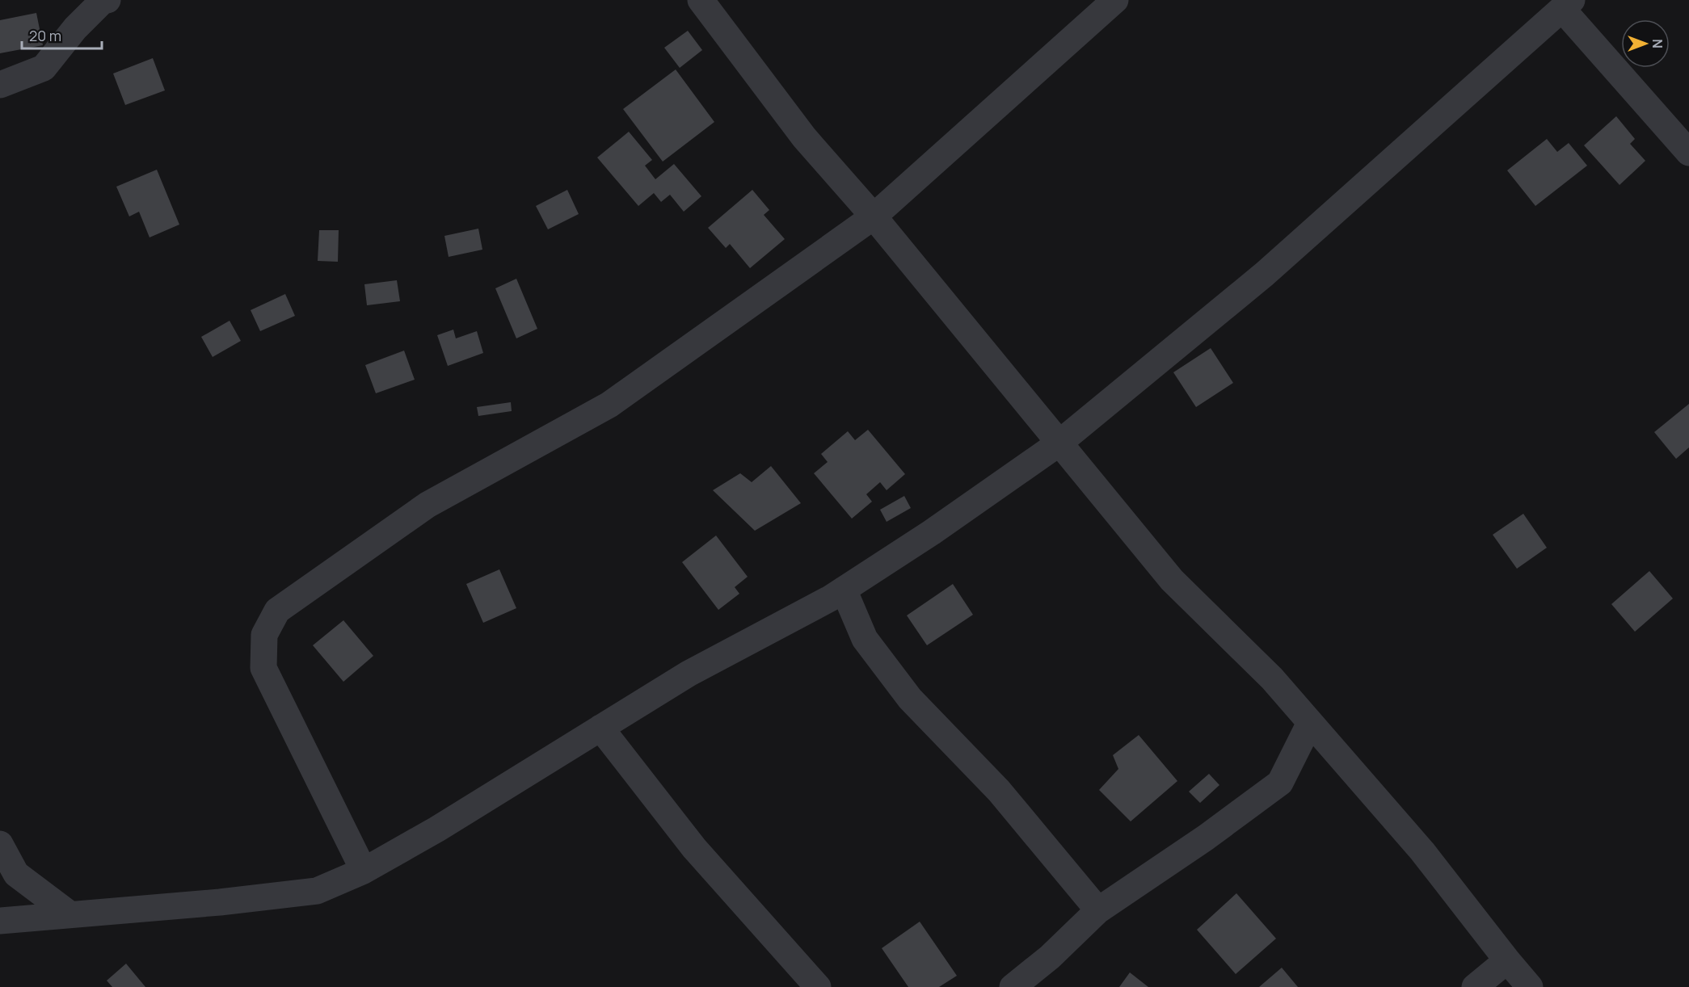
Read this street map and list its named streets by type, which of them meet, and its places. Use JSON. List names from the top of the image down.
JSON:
{
  "scale_bar": "20 m",
  "north": "right"
}
